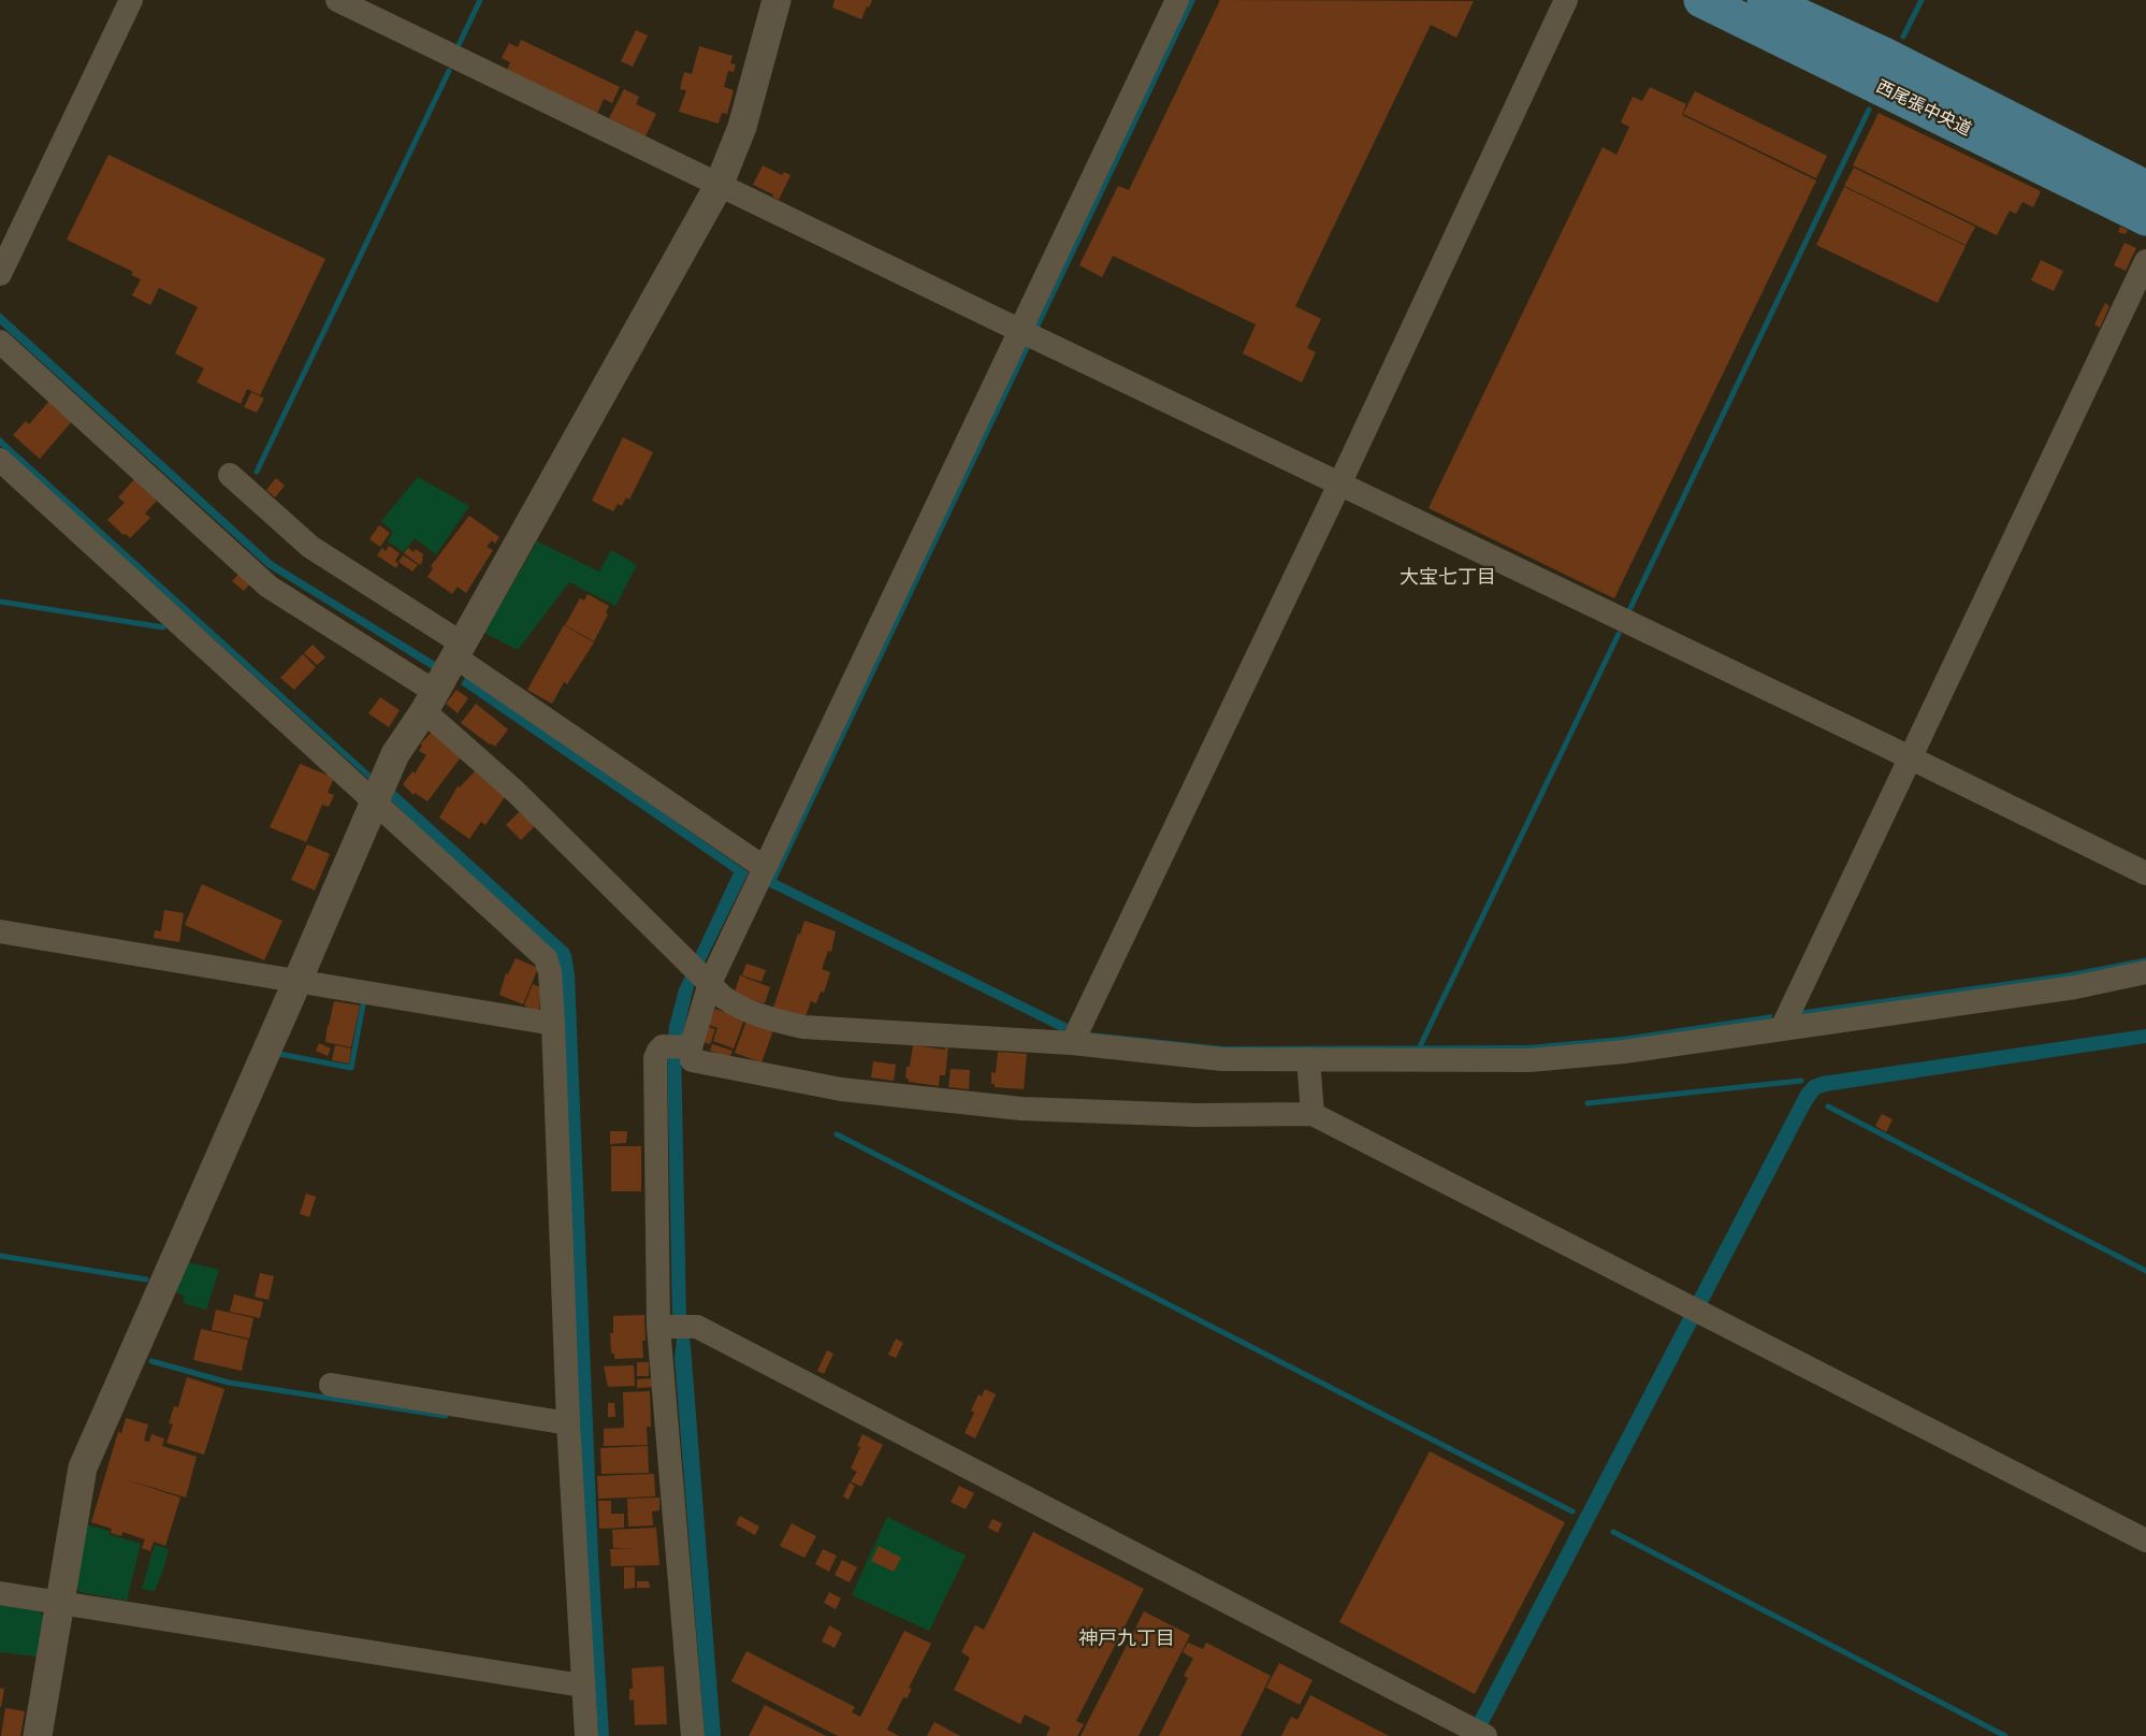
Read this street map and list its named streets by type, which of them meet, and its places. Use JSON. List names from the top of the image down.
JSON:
{
  "streets": {
    "main road": ["西尾張中央道"]
  },
  "districts": ["大宝七丁目", "神戸九丁目"]
}
